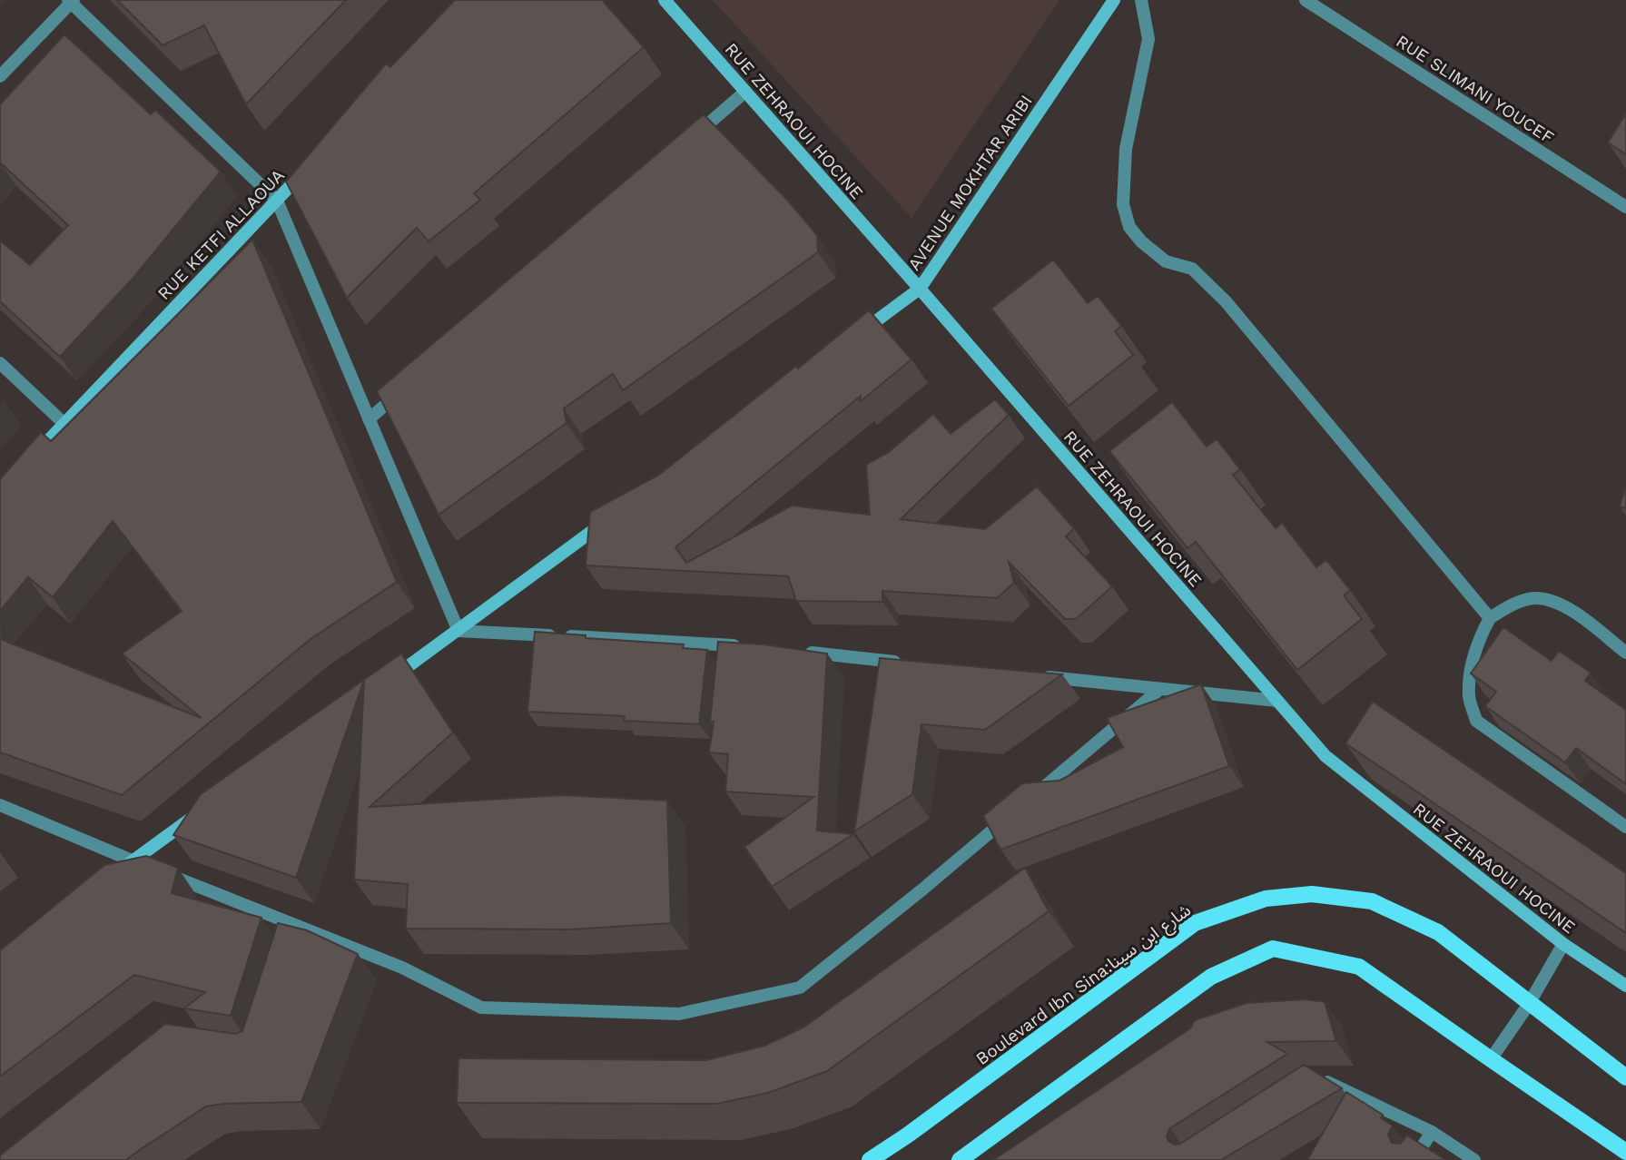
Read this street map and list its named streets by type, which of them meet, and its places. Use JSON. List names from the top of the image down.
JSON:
{
  "streets": {
    "main road": ["Boulevard Ibn Sina:شارع ابن سينا"],
    "street": [
      "RUE SLIMANI YOUCEF",
      "RUE ZEHRAOUI HOCINE",
      "AVENUE MOKHTAR ARIBI",
      "RUE KETFI ALLAOUA"
    ]
  },
  "crossings": [
    ["RUE ZEHRAOUI HOCINE", "AVENUE MOKHTAR ARIBI"]
  ]
}
